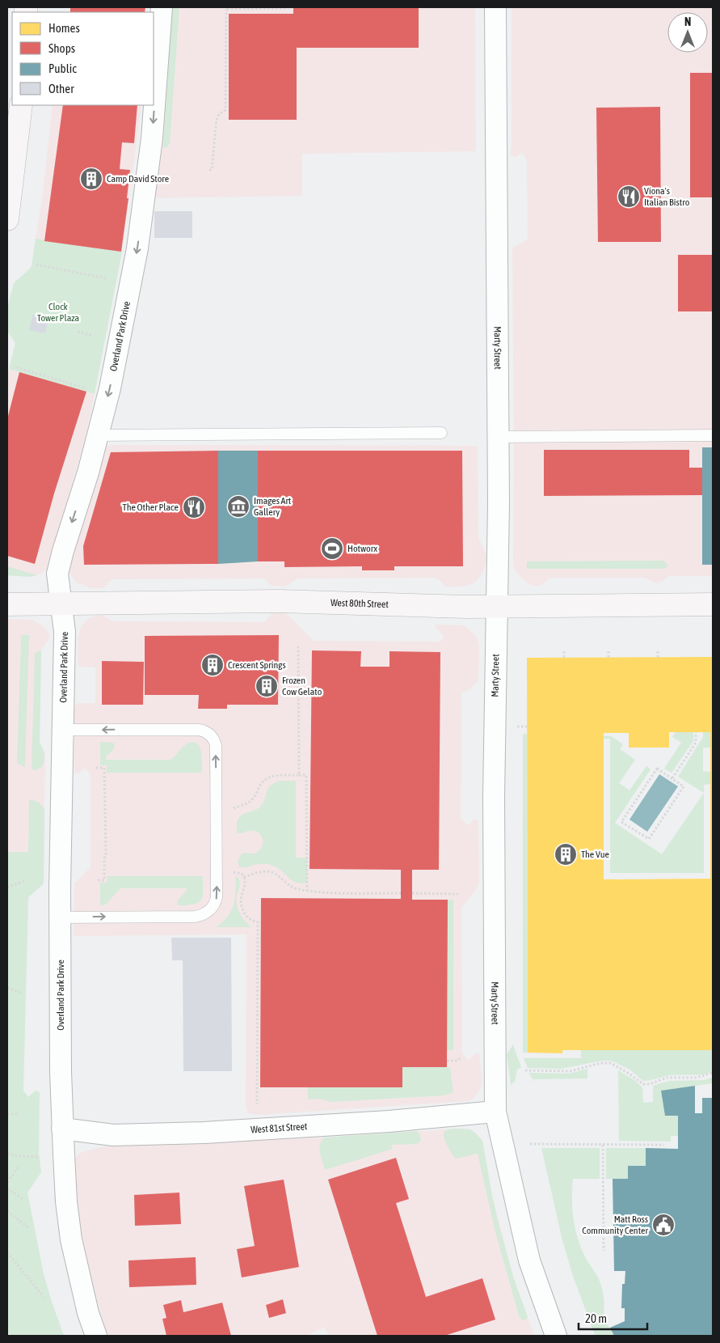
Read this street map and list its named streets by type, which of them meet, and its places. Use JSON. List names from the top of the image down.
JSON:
{
  "streets": {
    "street": [
      "Overland Park Drive",
      "Marty Street",
      "West 80th Street",
      "West 81st Street"
    ]
  },
  "crossings": [
    ["Overland Park Drive", "West 80th Street"],
    ["Overland Park Drive", "West 81st Street"],
    ["Marty Street", "West 80th Street"],
    ["Marty Street", "West 81st Street"]
  ],
  "one_way": ["Overland Park Drive"],
  "parks": ["Clock Tower Plaza"],
  "places": {
    "building": [
      "Camp David Store",
      "Crescent Springs",
      "Frozen Cow Gelato",
      "The Vue"
    ],
    "restaurant": ["Viona's Italian Bistro", "The Other Place"],
    "museum": ["Images Art Gallery"],
    "sports": ["Hotworx"],
    "public building": ["Matt Ross Community Center"]
  },
  "legend": [
    "Homes",
    "Shops",
    "Public",
    "Other"
  ],
  "scale_bar": "20 m",
  "north": "top"
}
